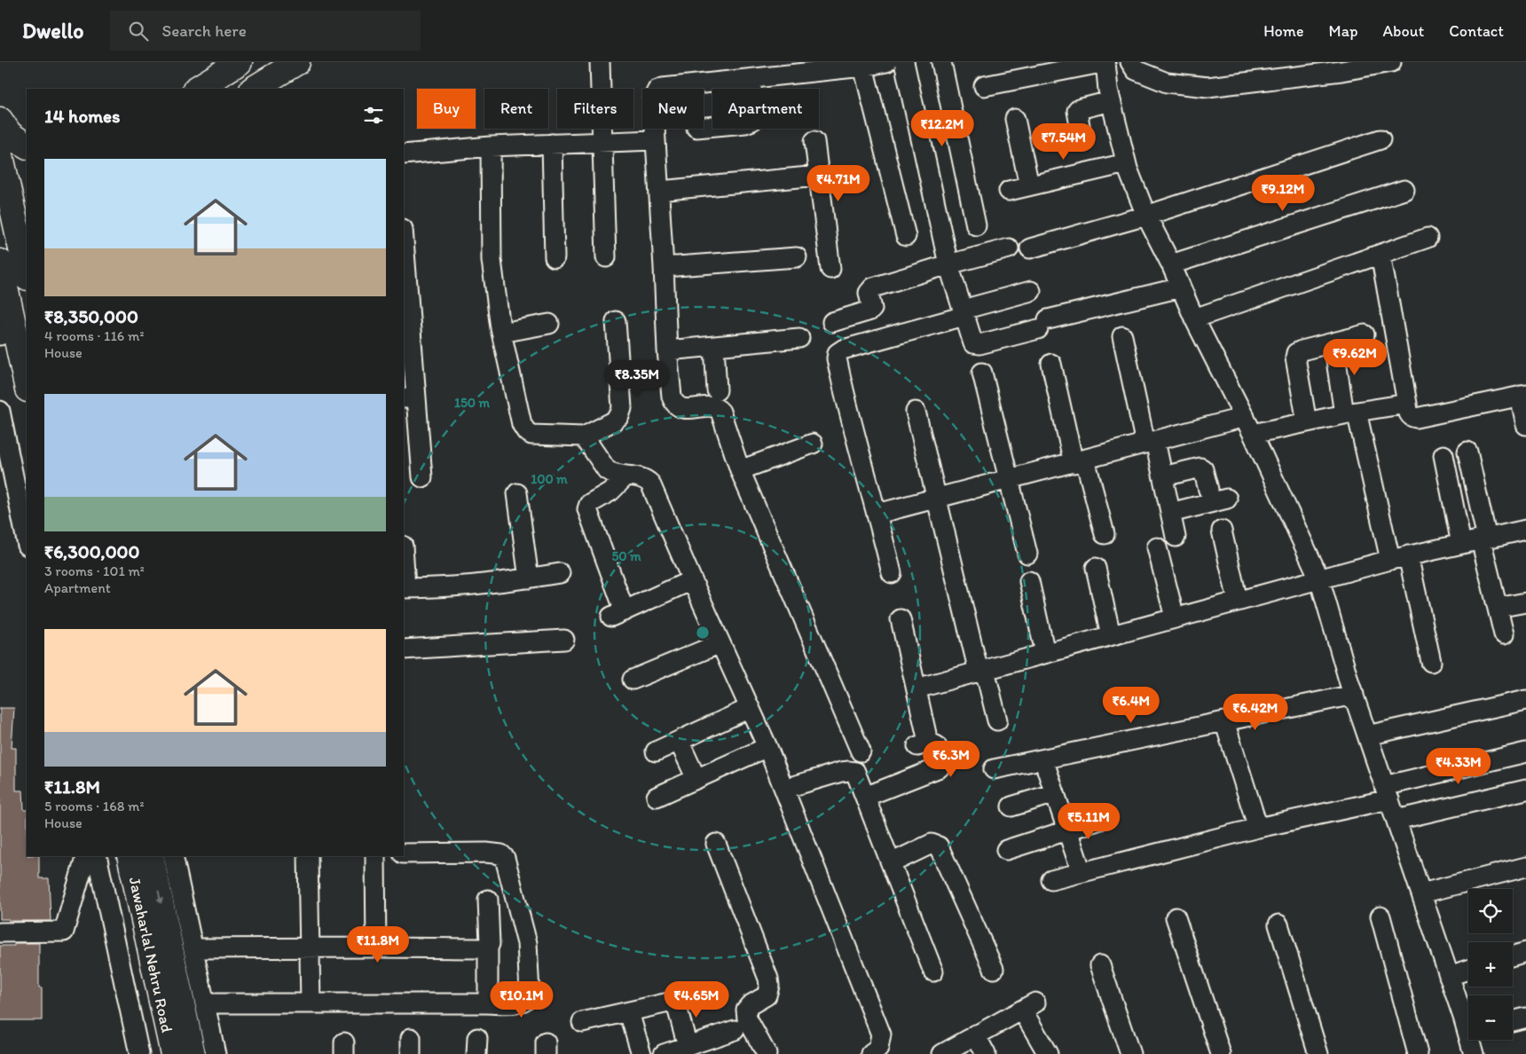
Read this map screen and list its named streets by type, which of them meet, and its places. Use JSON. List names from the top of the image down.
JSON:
{
  "streets": {
    "main road": ["Jawaharlal Nehru Road"]
  },
  "page": {
    "header": "Dwello",
    "search": "Search here",
    "nav": [
      "Home",
      "Map",
      "About",
      "Contact"
    ],
    "chip": [
      "Buy",
      "Rent",
      "Filters",
      "New",
      "Apartment"
    ],
    "heading": "14 homes",
    "price": [
      "₹12.2M",
      "₹7.54M",
      "₹4.71M",
      "₹9.12M",
      "₹9.62M",
      "₹8.35M",
      "₹6.4M",
      "₹6.42M",
      "₹6.3M",
      "₹4.33M",
      "₹5.11M",
      "₹11.8M",
      "₹10.1M",
      "₹4.65M"
    ],
    "list": [
      {
        "name": "₹8,350,000",
        "note": "4 rooms · 116 m² · House"
      },
      {
        "name": "₹6,300,000",
        "note": "3 rooms · 101 m² · Apartment"
      },
      {
        "name": "₹11.8M",
        "note": "5 rooms · 168 m² · House"
      }
    ],
    "map_buttons": ["+", "−"]
  },
  "rings": ["150 m", "100 m", "50 m"]
}
